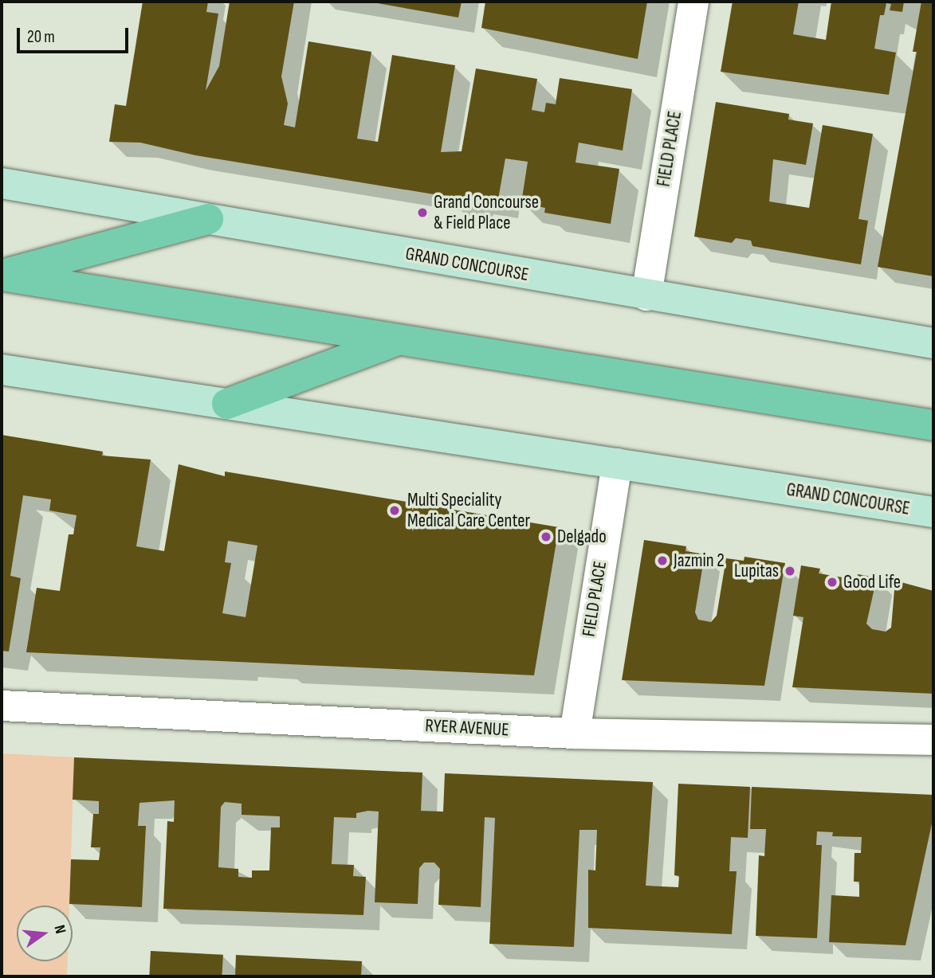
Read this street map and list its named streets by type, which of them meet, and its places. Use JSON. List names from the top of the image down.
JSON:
{
  "streets": {
    "street": ["FIELD PLACE", "GRAND CONCOURSE", "RYER AVENUE"]
  },
  "crossings": [
    ["FIELD PLACE", "GRAND CONCOURSE"],
    ["FIELD PLACE", "RYER AVENUE"]
  ],
  "places": [
    "Grand Concourse & Field Place",
    "Multi Speciality Medical Care Center",
    "Delgado",
    "Jazmin 2",
    "Lupitas",
    "Good Life"
  ],
  "scale_bar": "20 m",
  "north": "right"
}
